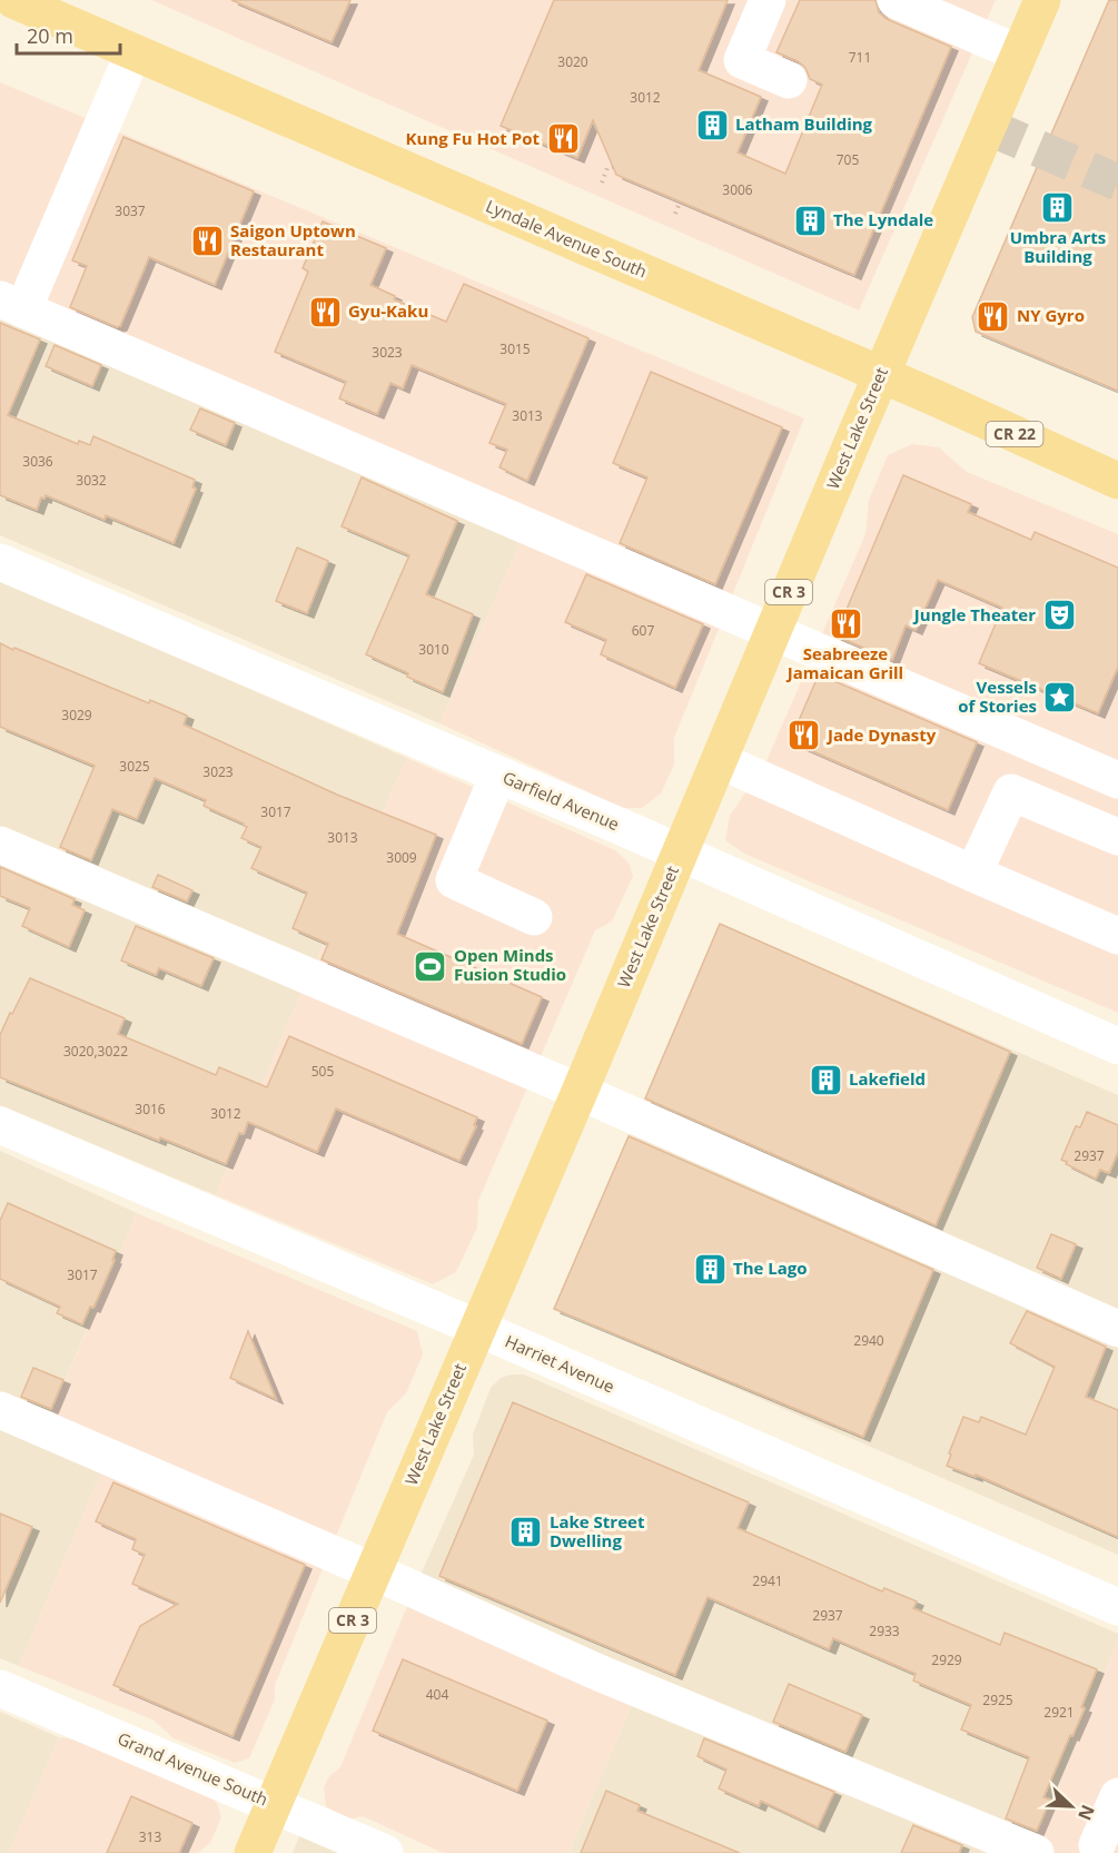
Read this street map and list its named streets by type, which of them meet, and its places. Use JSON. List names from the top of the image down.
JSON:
{
  "streets": {
    "main road": [
      "Lyndale Avenue South",
      "West Lake Street",
      "CR 22",
      "CR 3"
    ],
    "street": ["Garfield Avenue", "Harriet Avenue", "Grand Avenue South"]
  },
  "crossings": [
    ["Lyndale Avenue South", "West Lake Street"],
    ["West Lake Street", "Garfield Avenue"],
    ["West Lake Street", "Harriet Avenue"],
    ["West Lake Street", "Grand Avenue South"]
  ],
  "places": {
    "building": [
      "Latham Building",
      "Umbra Arts Building",
      "The Lyndale",
      "Lakefield",
      "The Lago",
      "Lake Street Dwelling"
    ],
    "restaurant": [
      "Kung Fu Hot Pot",
      "Saigon Uptown Restaurant",
      "Gyu-Kaku",
      "NY Gyro",
      "Seabreeze Jamaican Grill",
      "Jade Dynasty"
    ],
    "theatre": ["Jungle Theater"],
    "place": ["Vessels of Stories"],
    "sports": ["Open Minds Fusion Studio"]
  },
  "house_numbers": [
    "711",
    "3020",
    "3012",
    "705",
    "3006",
    "3037",
    "3015",
    "3023",
    "3013",
    "3036",
    "3032",
    "607",
    "3010",
    "3029",
    "3025",
    "3023",
    "3017",
    "3013",
    "3009",
    "3020,3022",
    "505",
    "3016",
    "3012",
    "2937",
    "3017",
    "2940",
    "2941",
    "2937",
    "2933",
    "2929",
    "404",
    "2925",
    "2921",
    "313"
  ],
  "scale_bar": "20 m",
  "north": "bottom right"
}
